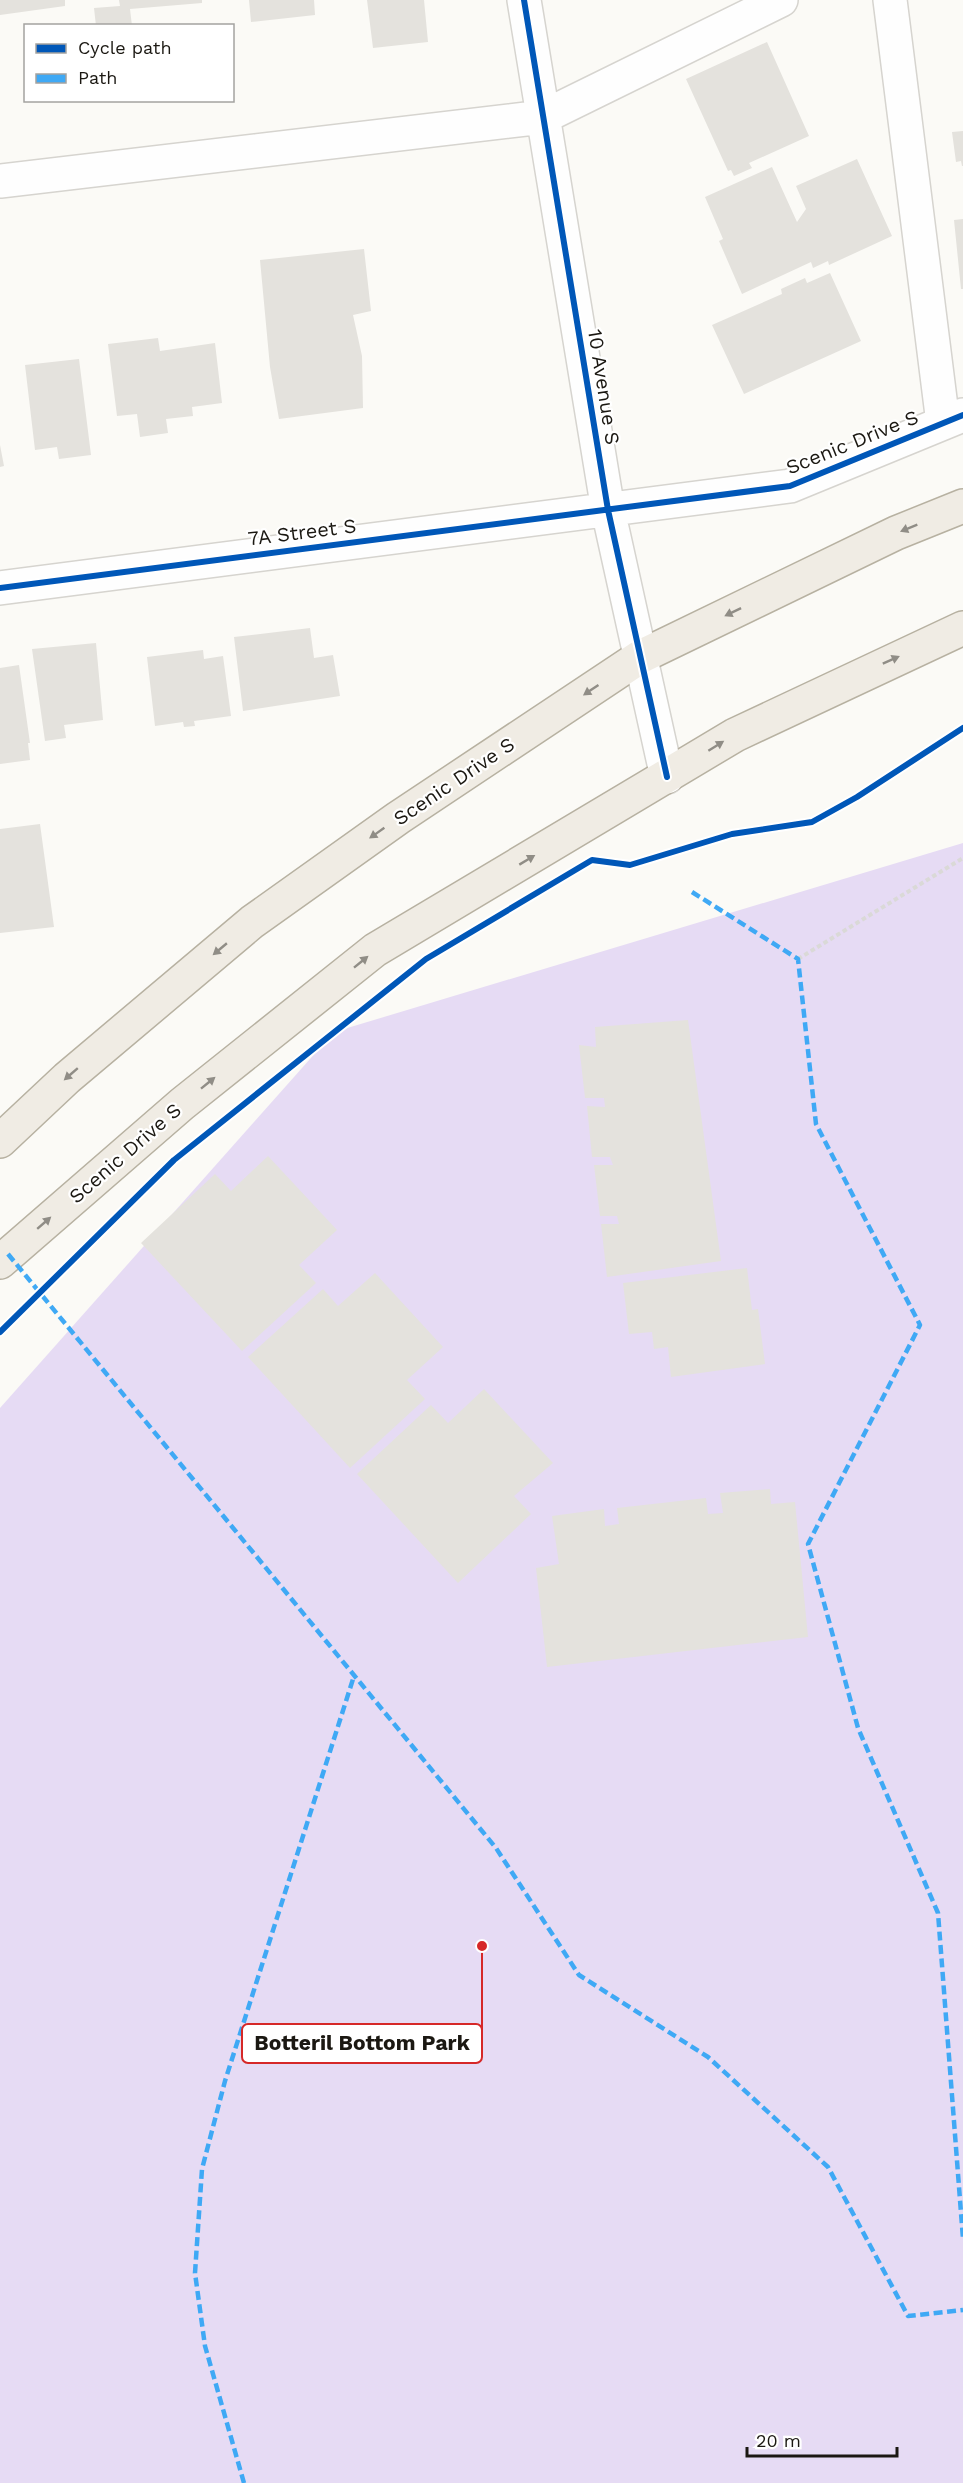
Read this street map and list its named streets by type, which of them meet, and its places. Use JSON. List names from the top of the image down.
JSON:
{
  "streets": {
    "main road": ["Scenic Drive S"],
    "street": ["10 Avenue S", "7A Street S"]
  },
  "crossings": [
    ["10 Avenue S", "Scenic Drive S"],
    ["10 Avenue S", "7A Street S"],
    ["Scenic Drive S", "7A Street S"]
  ],
  "places": ["Botteril Bottom Park"],
  "legend": ["Cycle path", "Path"],
  "scale_bar": "20 m"
}
